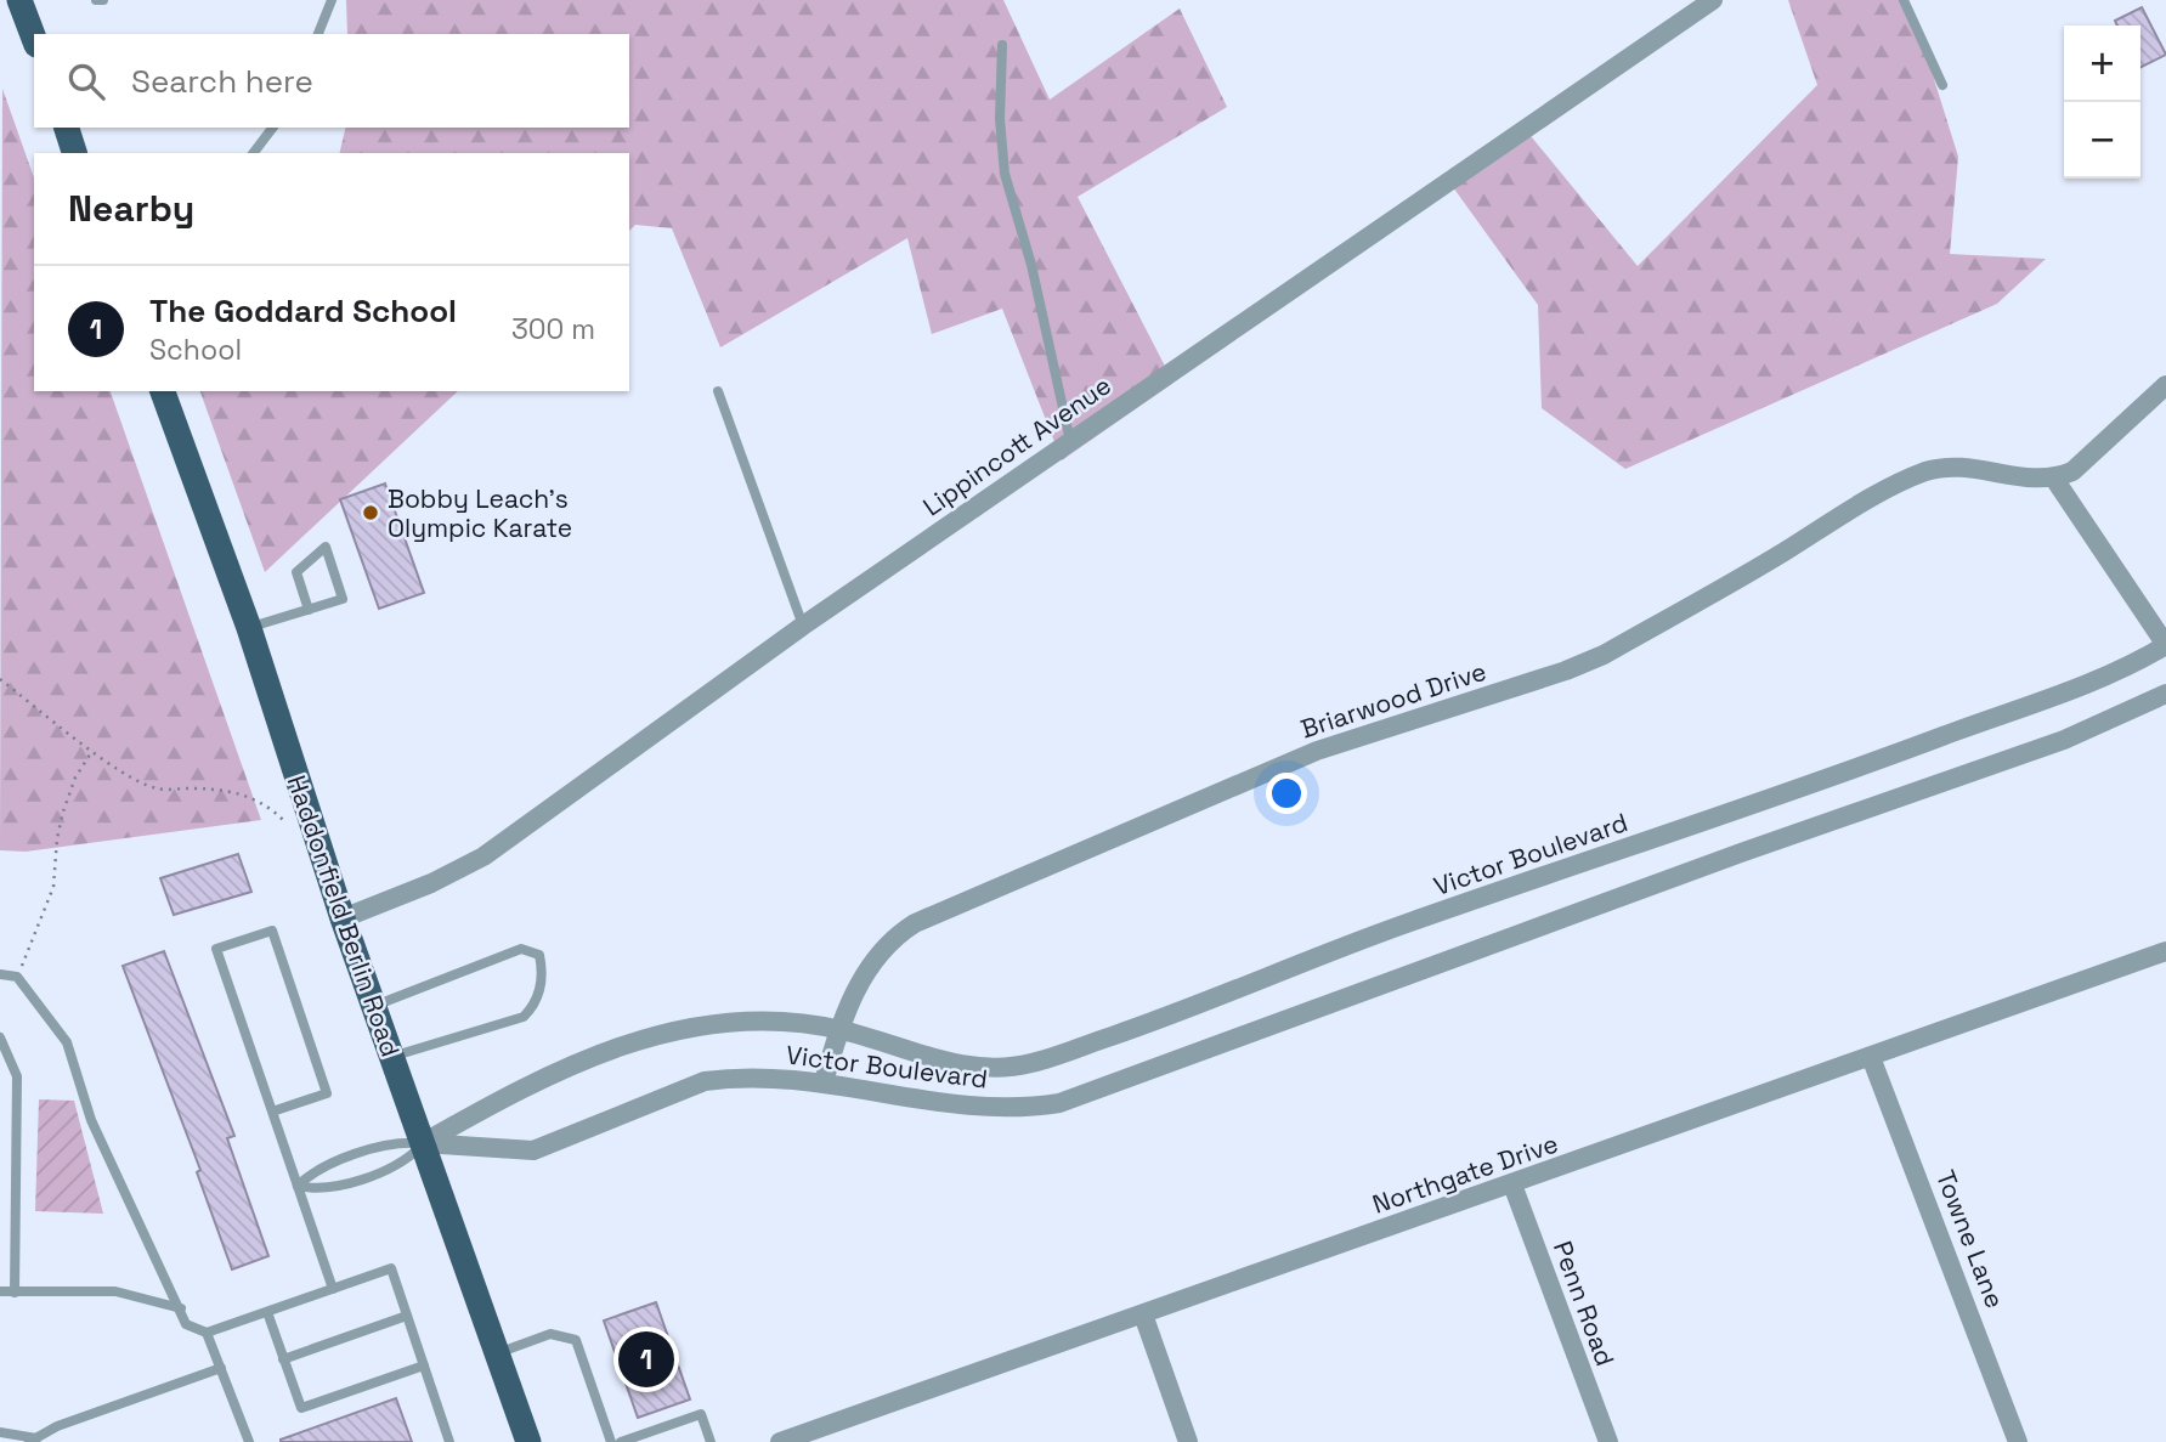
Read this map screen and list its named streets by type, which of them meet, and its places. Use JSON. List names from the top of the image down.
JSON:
{
  "streets": {
    "main road": ["Haddonfield Berlin Road"],
    "street": [
      "Lippincott Avenue",
      "Briarwood Drive",
      "Victor Boulevard",
      "Northgate Drive",
      "Towne Lane",
      "Penn Road"
    ]
  },
  "crossings": [
    ["Lippincott Avenue", "Haddonfield Berlin Road"],
    ["Briarwood Drive", "Victor Boulevard"],
    ["Victor Boulevard", "Haddonfield Berlin Road"],
    ["Northgate Drive", "Towne Lane"],
    ["Northgate Drive", "Penn Road"]
  ],
  "places": ["Bobby Leach's Olympic Karate"],
  "page": {
    "map_buttons": ["+", "−"],
    "search": "Search here",
    "heading": "Nearby",
    "list": [
      {
        "mark": "1",
        "name": "The Goddard School",
        "note": "School",
        "value": "300 m"
      }
    ],
    "pins": "1"
  }
}
